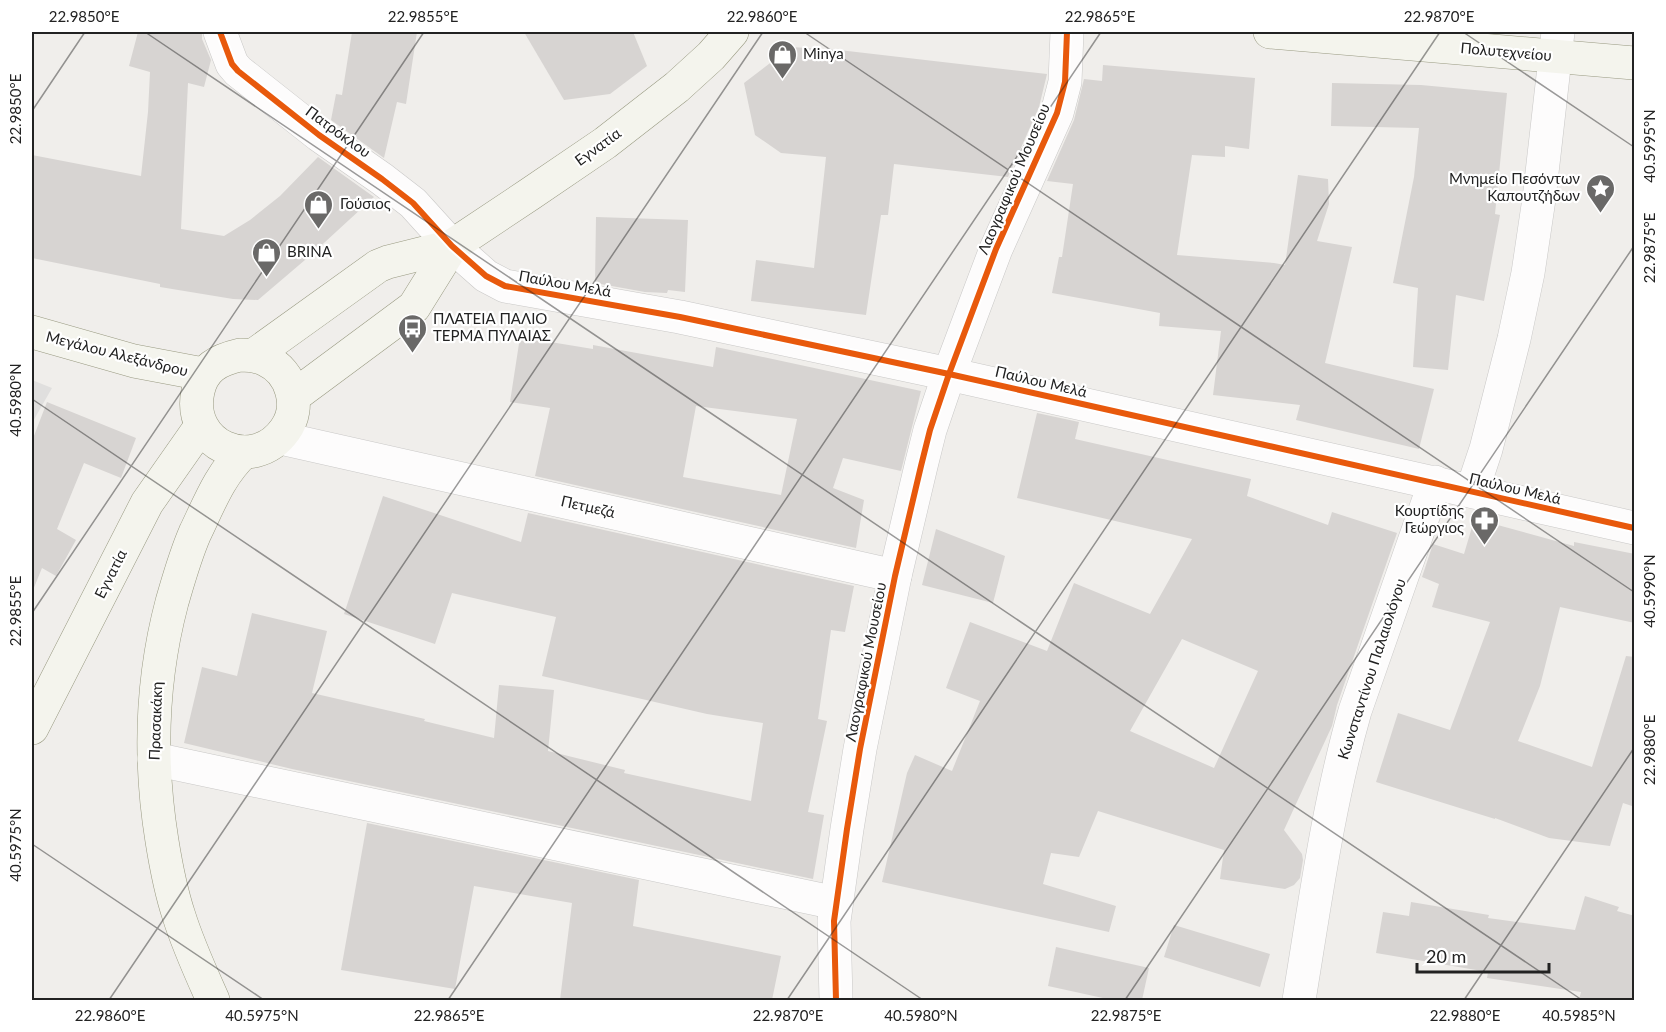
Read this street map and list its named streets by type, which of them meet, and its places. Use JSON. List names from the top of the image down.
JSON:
{
  "streets": {
    "street": [
      "Πολυτεχνείου",
      "Πατρόκλου",
      "Εγνατία",
      "Λαογραφικού Μουσείου",
      "Παύλου Μελά",
      "Μεγάλου Αλεξάνδρου",
      "Πετμεζά",
      "Κωνσταντίνου Παλαιολόγου",
      "Πρασακάκη"
    ]
  },
  "crossings": [
    ["Πατρόκλου", "Εγνατία"],
    ["Πατρόκλου", "Παύλου Μελά"],
    ["Εγνατία", "Παύλου Μελά"],
    ["Εγνατία", "Μεγάλου Αλεξάνδρου"],
    ["Εγνατία", "Πετμεζά"],
    ["Εγνατία", "Πρασακάκη"],
    ["Λαογραφικού Μουσείου", "Παύλου Μελά"],
    ["Λαογραφικού Μουσείου", "Πετμεζά"],
    ["Παύλου Μελά", "Κωνσταντίνου Παλαιολόγου"],
    ["Μεγάλου Αλεξάνδρου", "Πετμεζά"],
    ["Μεγάλου Αλεξάνδρου", "Πρασακάκη"],
    ["Πετμεζά", "Πρασακάκη"]
  ],
  "places": {
    "shop": ["Minya", "Γούσιος", "BRINA"],
    "place": ["Μνημείο Πεσόντων Καπουτζήδων"],
    "bus stop": ["ΠΛΑΤΕΙΑ ΠΑΛΙΟ ΤΕΡΜΑ ΠΥΛΑΙΑΣ"],
    "pharmacy": ["Κουρτίδης Γεώργιος"]
  },
  "scale_bar": "20 m",
  "coordinates": [
    "22.9850°E",
    "22.9855°E",
    "22.9860°E",
    "22.9865°E",
    "22.9870°E",
    "40.5995°N",
    "22.9875°E",
    "40.5980°N",
    "40.5990°N",
    "22.9880°E",
    "40.5975°N",
    "40.5985°N"
  ]
}
